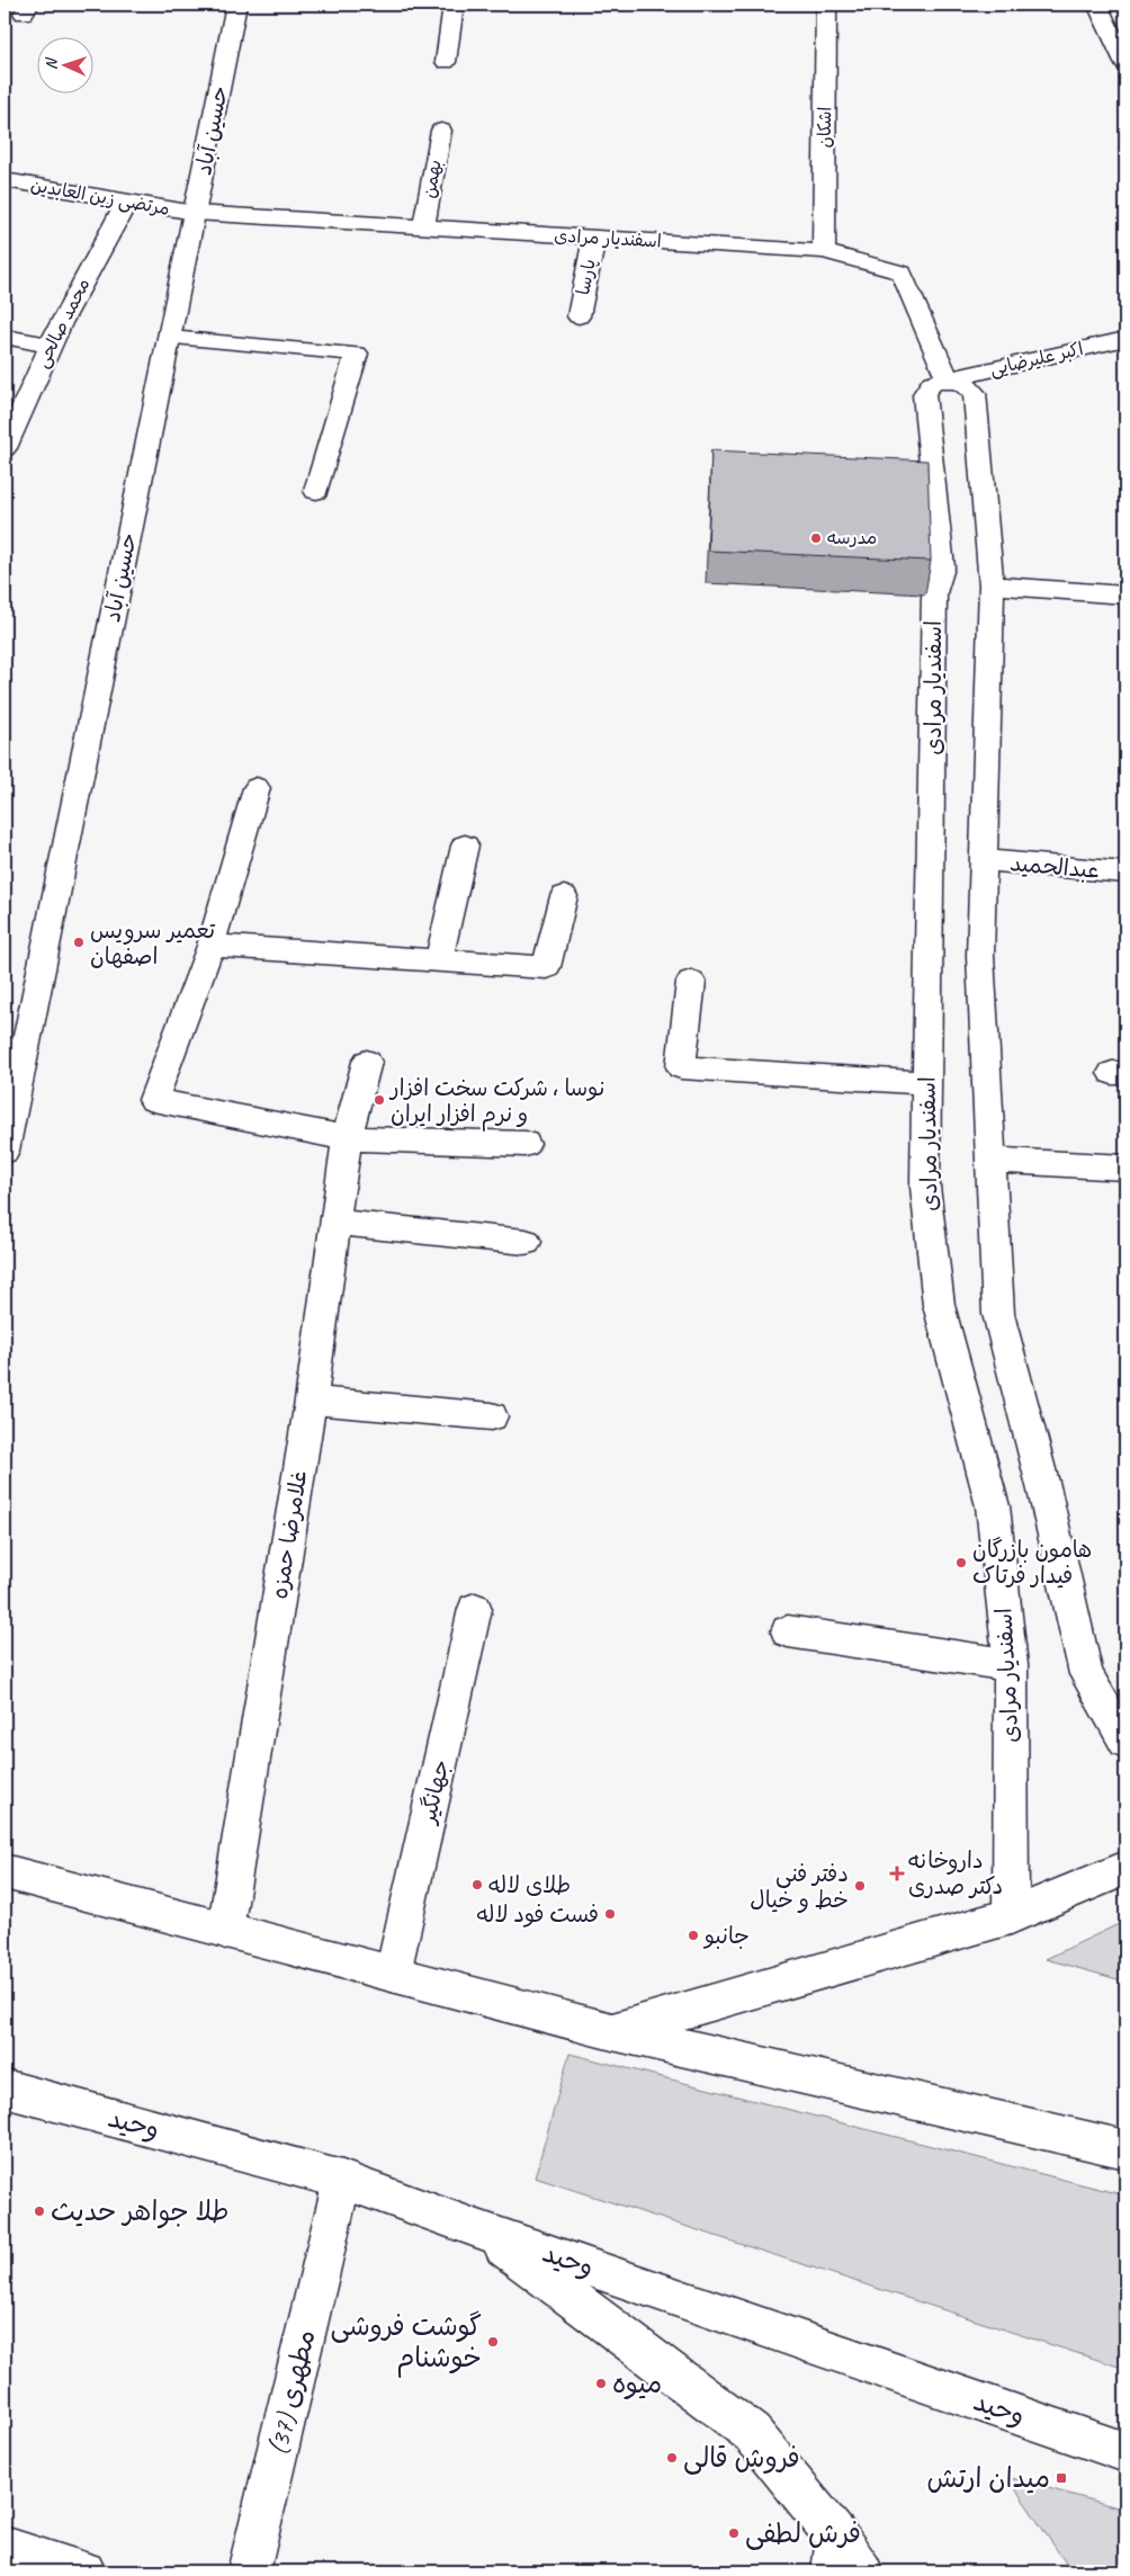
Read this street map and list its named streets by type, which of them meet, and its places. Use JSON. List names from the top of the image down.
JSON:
{
  "streets": {
    "street": [
      "اشکان",
      "حسین آباد",
      "بهمن",
      "مرتضی زین العابدین",
      "اسفندیار مرادی",
      "پارسا",
      "محمد صالحی",
      "اکبر علیرضایی",
      "عبدالحمید",
      "غلامرضا حمزه",
      "جهانگیر",
      "وحید",
      "مطهری (37)"
    ]
  },
  "crossings": [
    ["اشکان", "اسفندیار مرادی"],
    ["حسین آباد", "مرتضی زین العابدین"],
    ["حسین آباد", "اسفندیار مرادی"],
    ["بهمن", "اسفندیار مرادی"],
    ["مرتضی زین العابدین", "اسفندیار مرادی"],
    ["مرتضی زین العابدین", "محمد صالحی"],
    ["اسفندیار مرادی", "پارسا"],
    ["اسفندیار مرادی", "اکبر علیرضایی"],
    ["وحید", "مطهری (37)"]
  ],
  "places": {
    "other": [
      "مدرسه",
      "تعمیر سرویس اصفهان",
      "نوسا ، شرکت سخت افزار و نرم افزار ایران",
      "هامون بازرگان فیدار فرتاک",
      "طلای لاله",
      "دفتر فنی خط و خیال",
      "فست فود لاله",
      "جانبو",
      "طلا جواهر حدیث",
      "گوشت فروشی خوشنام",
      "میوه",
      "فروش قالی",
      "فرش لطفی"
    ],
    "health": ["داروخانه دکتر صدری"],
    "transit": ["میدان ارتش"]
  },
  "north": "left"
}
